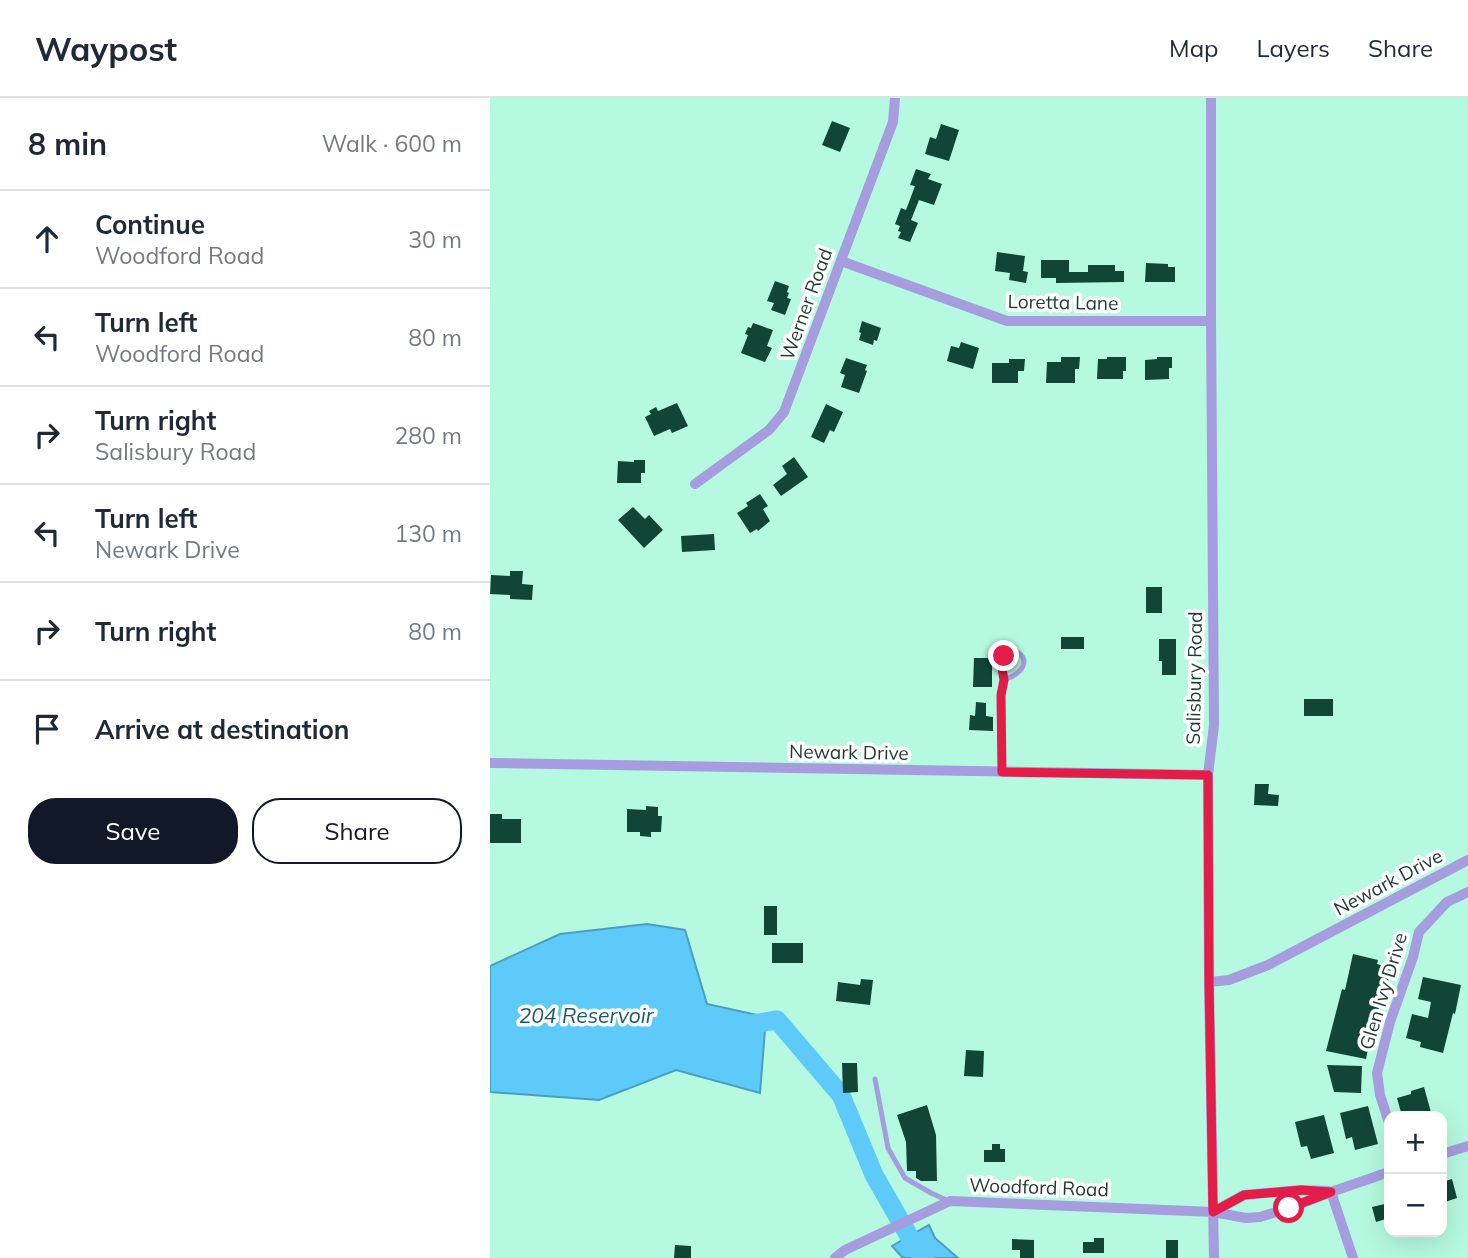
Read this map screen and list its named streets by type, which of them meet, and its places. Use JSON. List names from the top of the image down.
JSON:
{
  "streets": {
    "street": [
      "Loretta Lane",
      "Werner Road",
      "Salisbury Road",
      "Newark Drive",
      "Glen Ivy Drive",
      "Woodford Road"
    ]
  },
  "crossings": [
    ["Loretta Lane", "Werner Road"],
    ["Loretta Lane", "Salisbury Road"],
    ["Salisbury Road", "Newark Drive"],
    ["Salisbury Road", "Woodford Road"]
  ],
  "water": ["204 Reservoir"],
  "page": {
    "header": "Waypost",
    "nav": ["Map", "Layers", "Share"],
    "heading": ["8 min", "Walk · 600 m"],
    "list": [
      ["Continue", "Woodford Road", "30 m"],
      ["Turn left", "Woodford Road", "80 m"],
      ["Turn right", "Salisbury Road", "280 m"],
      ["Turn left", "Newark Drive", "130 m"],
      ["Turn right", "80 m"],
      "Arrive at destination"
    ],
    "buttons": ["Save", "Share"],
    "map_buttons": ["+", "−"]
  }
}
